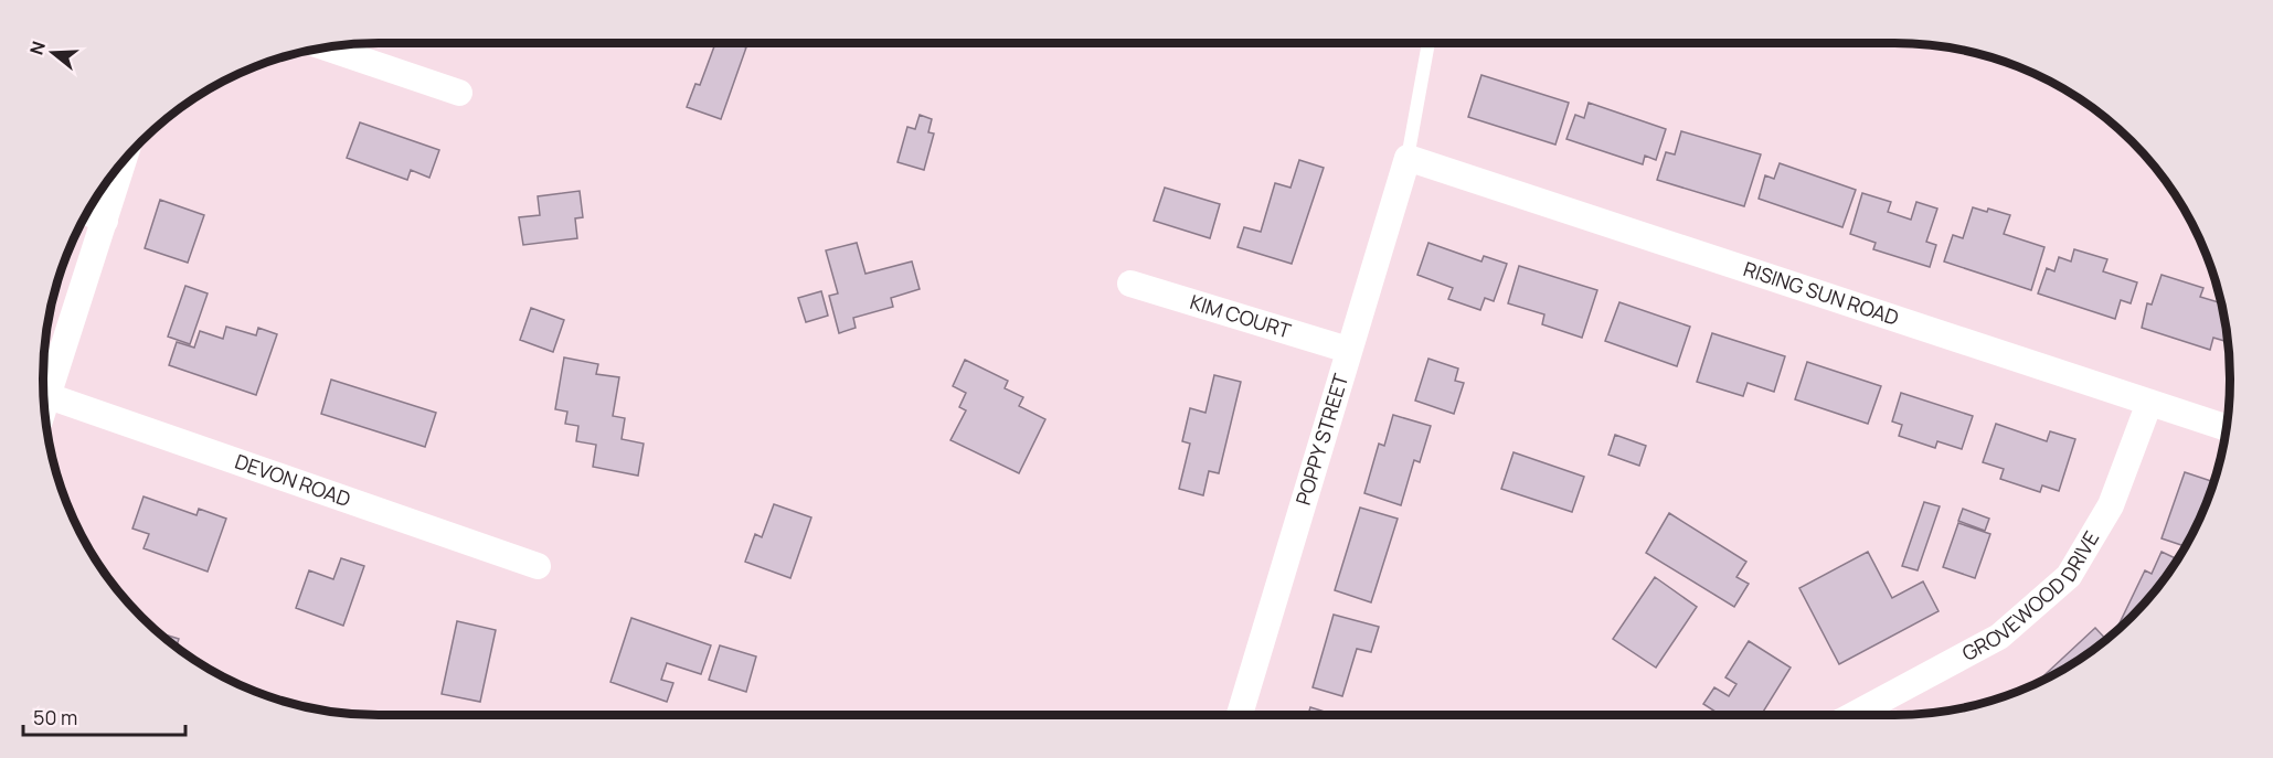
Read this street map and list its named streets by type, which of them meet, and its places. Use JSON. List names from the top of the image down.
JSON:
{
  "streets": {
    "street": [
      "RISING SUN ROAD",
      "KIM COURT",
      "POPPY STREET",
      "DEVON ROAD",
      "GROVEWOOD DRIVE"
    ]
  },
  "crossings": [
    ["RISING SUN ROAD", "POPPY STREET"],
    ["RISING SUN ROAD", "GROVEWOOD DRIVE"],
    ["KIM COURT", "POPPY STREET"]
  ],
  "scale_bar": "50 m",
  "north": "left"
}
